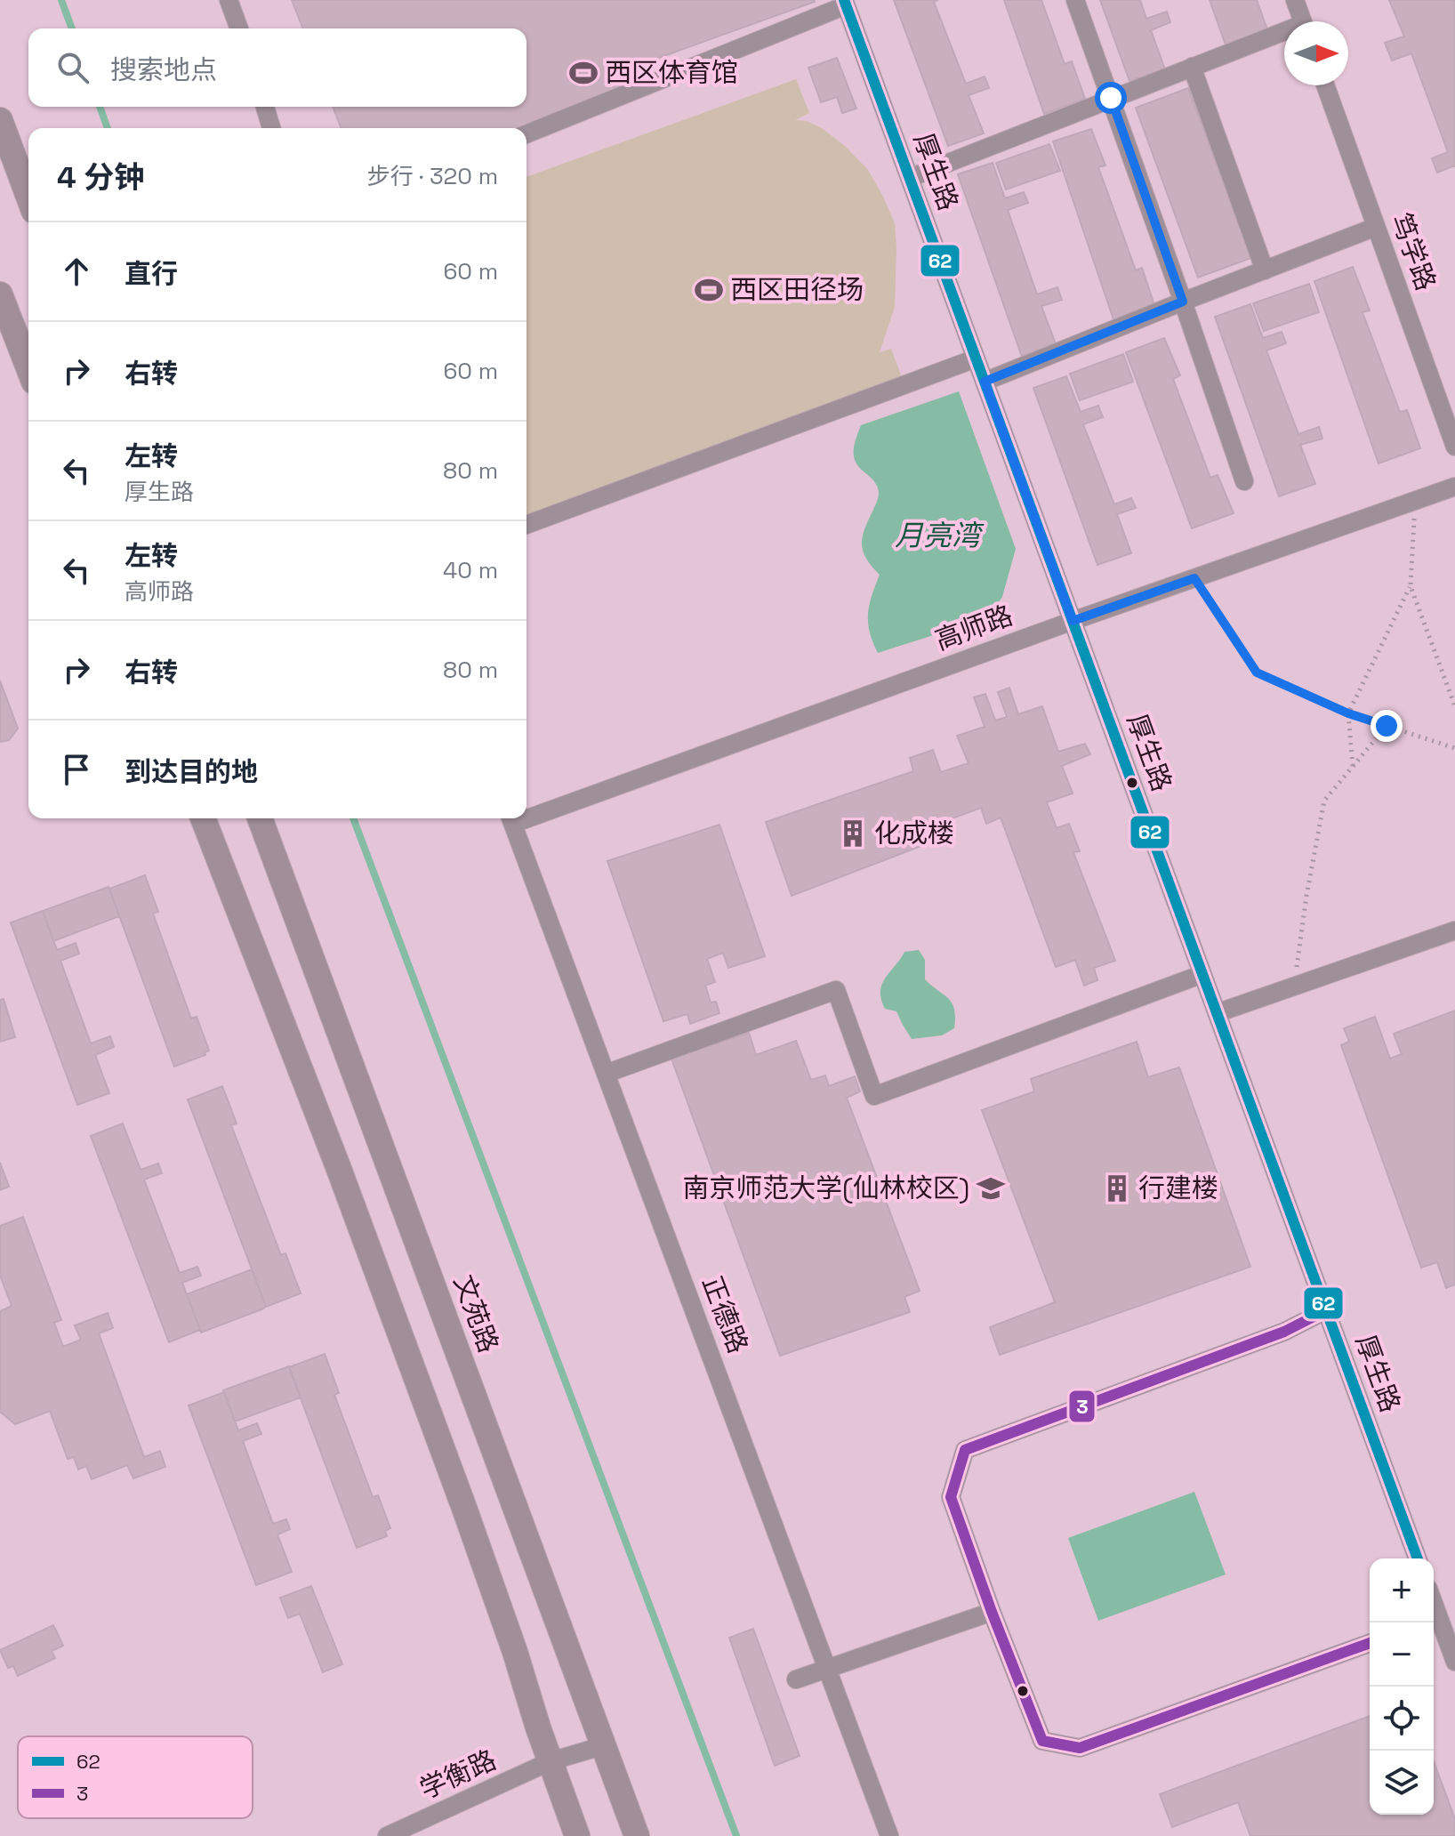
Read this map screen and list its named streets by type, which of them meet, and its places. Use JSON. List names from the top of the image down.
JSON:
{
  "streets": {
    "main road": ["文苑路"],
    "street": [
      "厚生路",
      "笃学路",
      "高师路",
      "正德路",
      "学衡路"
    ]
  },
  "crossings": [
    ["厚生路", "高师路"],
    ["文苑路", "学衡路"]
  ],
  "water": ["月亮湾"],
  "places": {
    "sports": ["西区体育馆", "西区田径场"],
    "building": ["化成楼", "行建楼"],
    "school or university": ["南京师范大学(仙林校区)"]
  },
  "lines": ["transit line 62", "transit line 3"],
  "legend": ["62", "3"],
  "north": "right",
  "page": {
    "search": "搜索地点",
    "heading": ["4 分钟", "步行 · 320 m"],
    "list": [
      ["直行", "60 m"],
      ["右转", "60 m"],
      ["左转", "厚生路", "80 m"],
      ["左转", "高师路", "40 m"],
      ["右转", "80 m"],
      "到达目的地"
    ],
    "map_buttons": ["+", "−"]
  }
}
